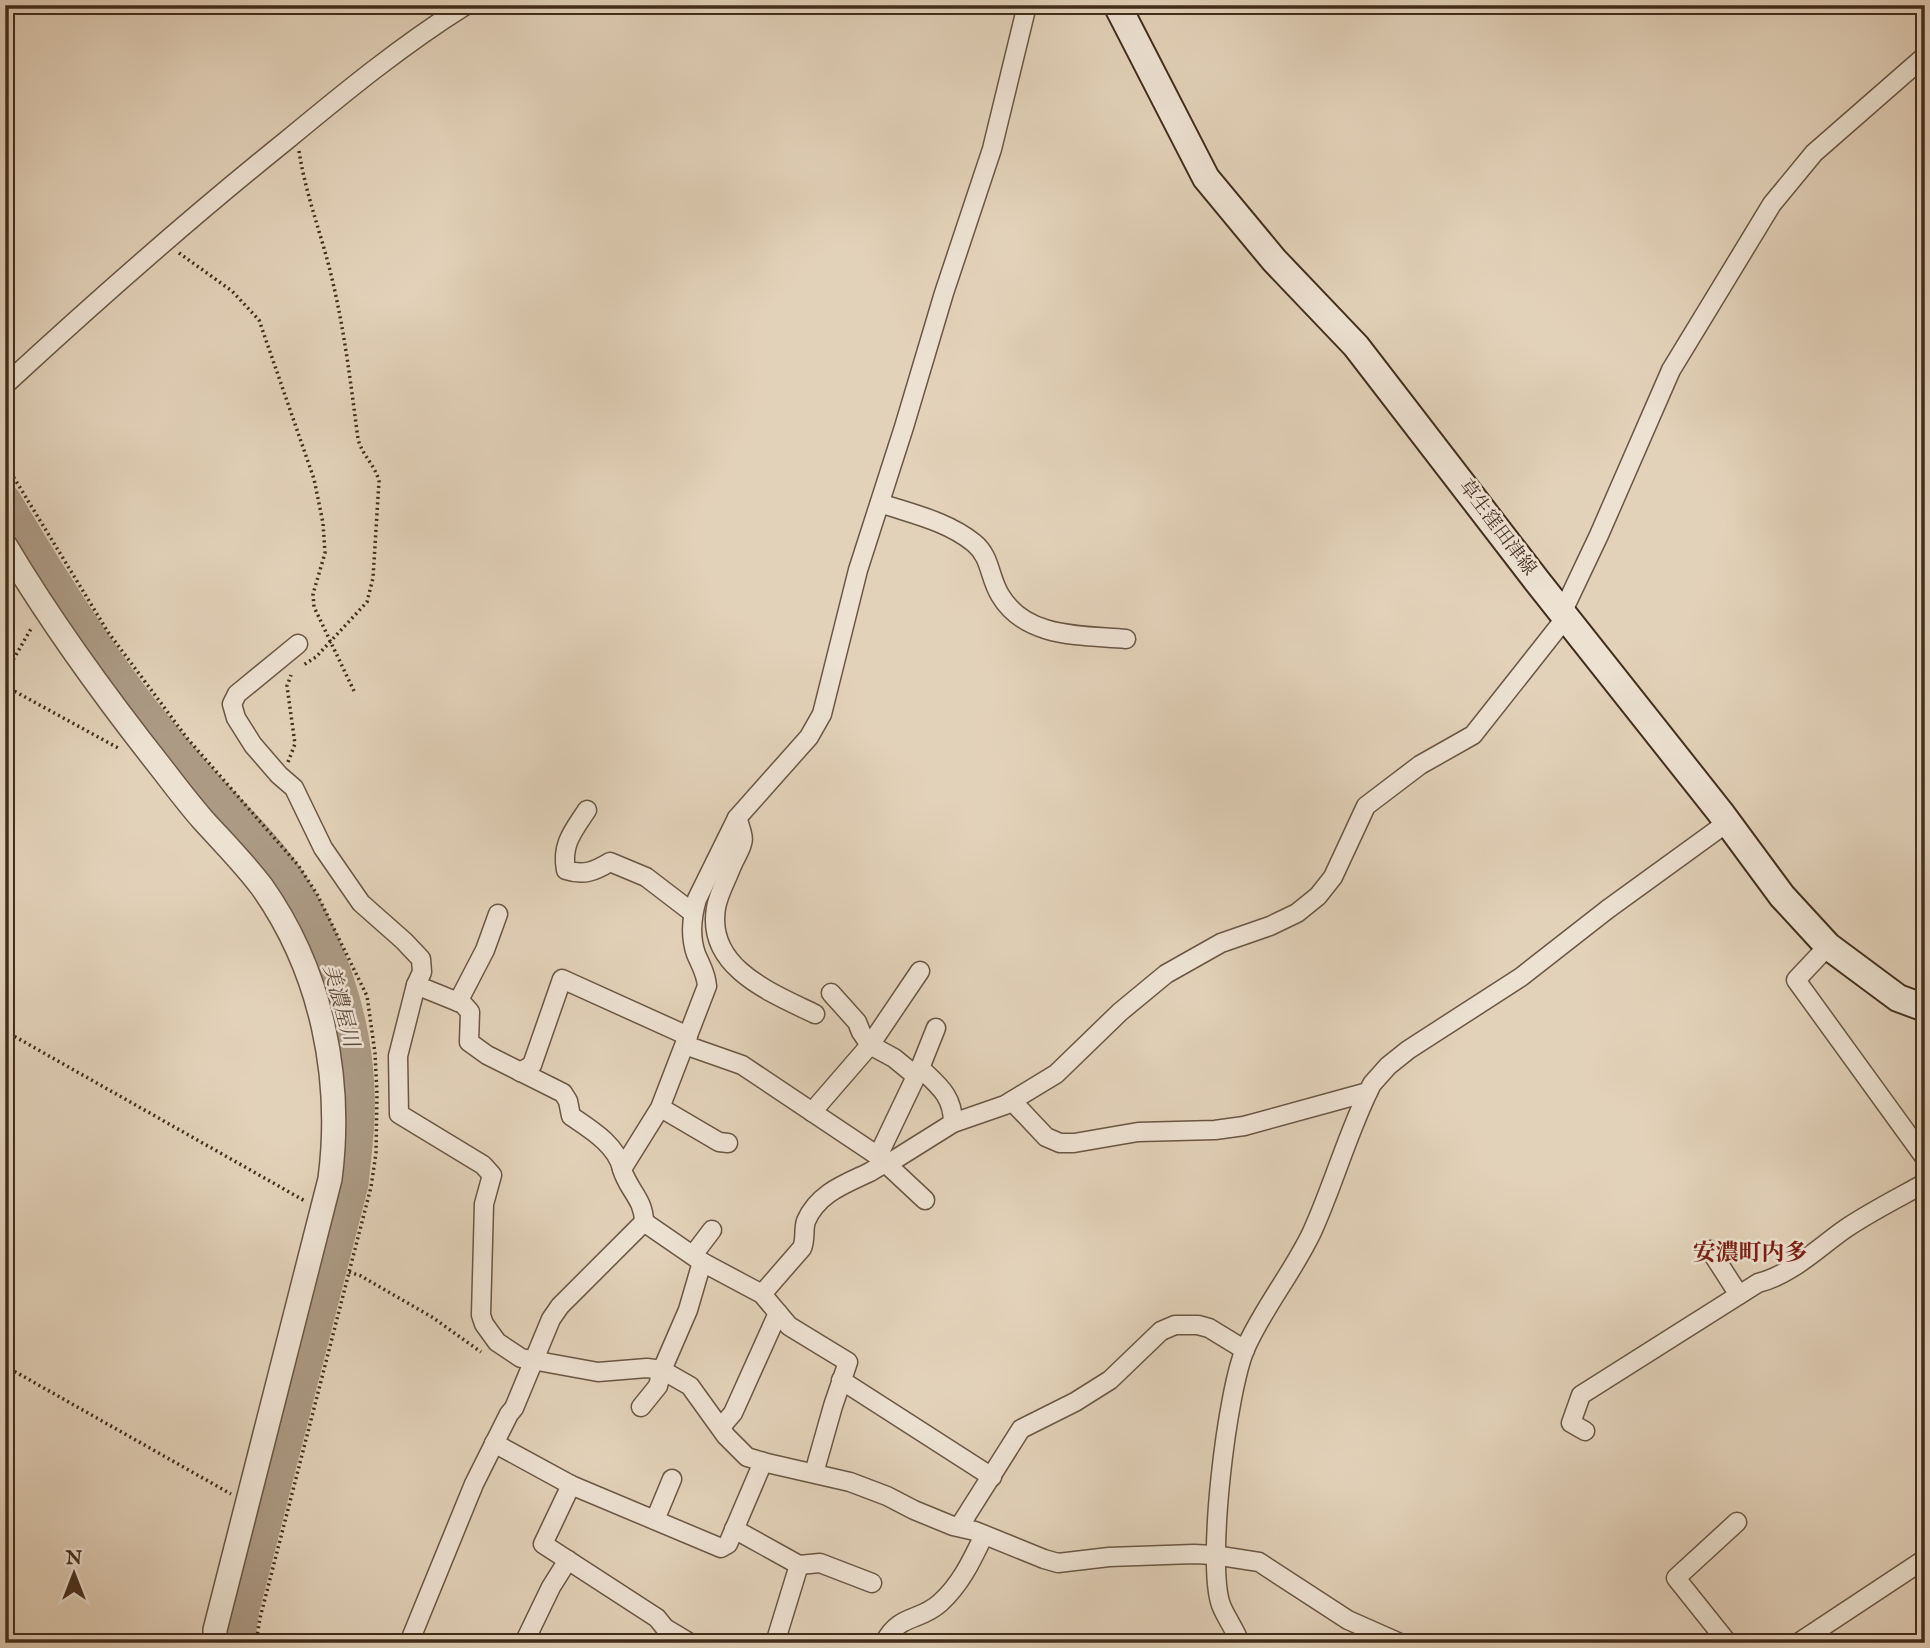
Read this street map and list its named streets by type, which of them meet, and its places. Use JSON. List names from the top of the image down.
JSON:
{
  "streets": {
    "main road": ["草生窪田津線"]
  },
  "districts": ["安濃町内多"],
  "water": ["美濃屋川"],
  "north": "top"
}
